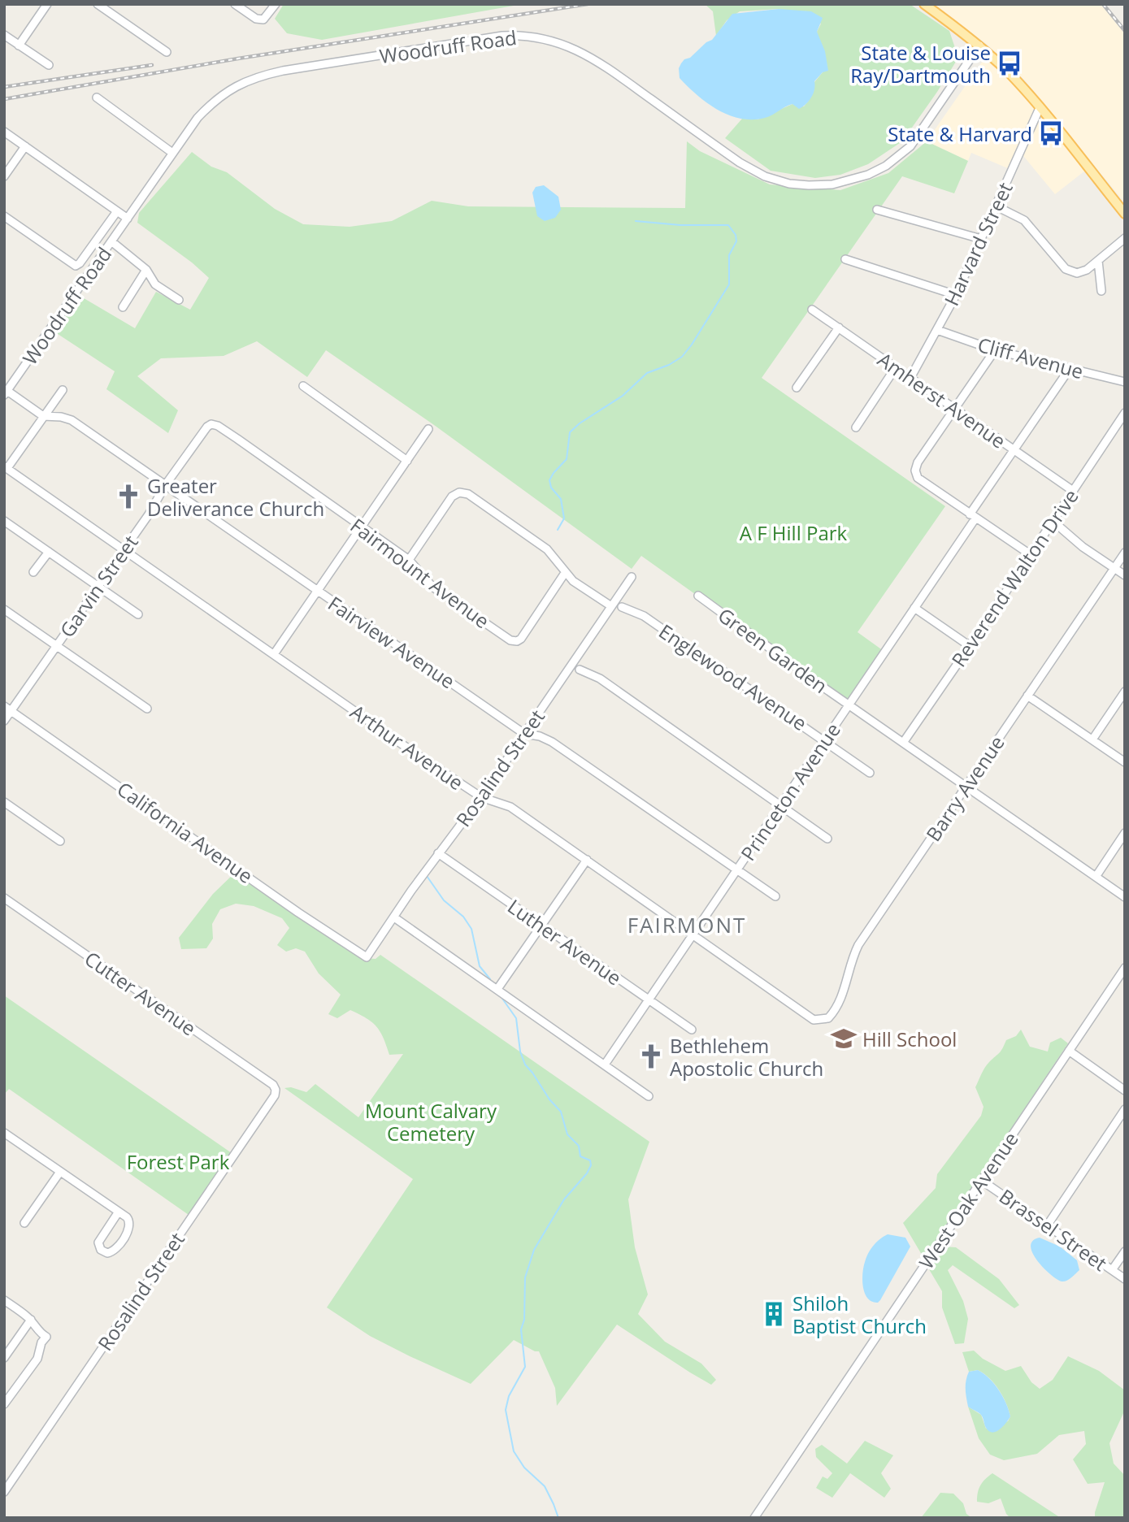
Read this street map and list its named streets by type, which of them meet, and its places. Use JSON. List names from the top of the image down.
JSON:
{
  "streets": {
    "street": [
      "Woodruff Road",
      "Harvard Street",
      "Cliff Avenue",
      "Amherst Avenue",
      "Fairmount Avenue",
      "Reverend Walton Drive",
      "Garvin Street",
      "Fairview Avenue",
      "Green Garden",
      "Englewood Avenue",
      "Arthur Avenue",
      "Rosalind Street",
      "Barry Avenue",
      "Princeton Avenue",
      "California Avenue",
      "Luther Avenue",
      "Cutter Avenue",
      "West Oak Avenue",
      "Brassel Street"
    ]
  },
  "crossings": [
    ["Woodruff Road", "Fairview Avenue"],
    ["Harvard Street", "Cliff Avenue"],
    ["Harvard Street", "Amherst Avenue"],
    ["Cliff Avenue", "Princeton Avenue"],
    ["Amherst Avenue", "Reverend Walton Drive"],
    ["Amherst Avenue", "Princeton Avenue"],
    ["Fairmount Avenue", "Garvin Street"],
    ["Reverend Walton Drive", "Green Garden"],
    ["Garvin Street", "Fairview Avenue"],
    ["Garvin Street", "Arthur Avenue"],
    ["Garvin Street", "California Avenue"],
    ["Fairview Avenue", "Rosalind Street"],
    ["Fairview Avenue", "Princeton Avenue"],
    ["Green Garden", "Barry Avenue"],
    ["Green Garden", "Princeton Avenue"],
    ["Englewood Avenue", "Princeton Avenue"],
    ["Arthur Avenue", "Rosalind Street"],
    ["Arthur Avenue", "Barry Avenue"],
    ["Arthur Avenue", "Princeton Avenue"],
    ["Rosalind Street", "California Avenue"],
    ["Rosalind Street", "Luther Avenue"],
    ["Rosalind Street", "Cutter Avenue"],
    ["Princeton Avenue", "Luther Avenue"],
    ["West Oak Avenue", "Brassel Street"]
  ],
  "districts": ["FAIRMONT"],
  "parks": ["A F Hill Park", "Mount Calvary Cemetery", "Forest Park"],
  "places": {
    "bus stop": ["State & Louise Ray/Dartmouth", "State & Harvard"],
    "church": ["Greater Deliverance Church", "Bethlehem Apostolic Church"],
    "school or university": ["Hill School"],
    "building": ["Shiloh Baptist Church"]
  }
}
